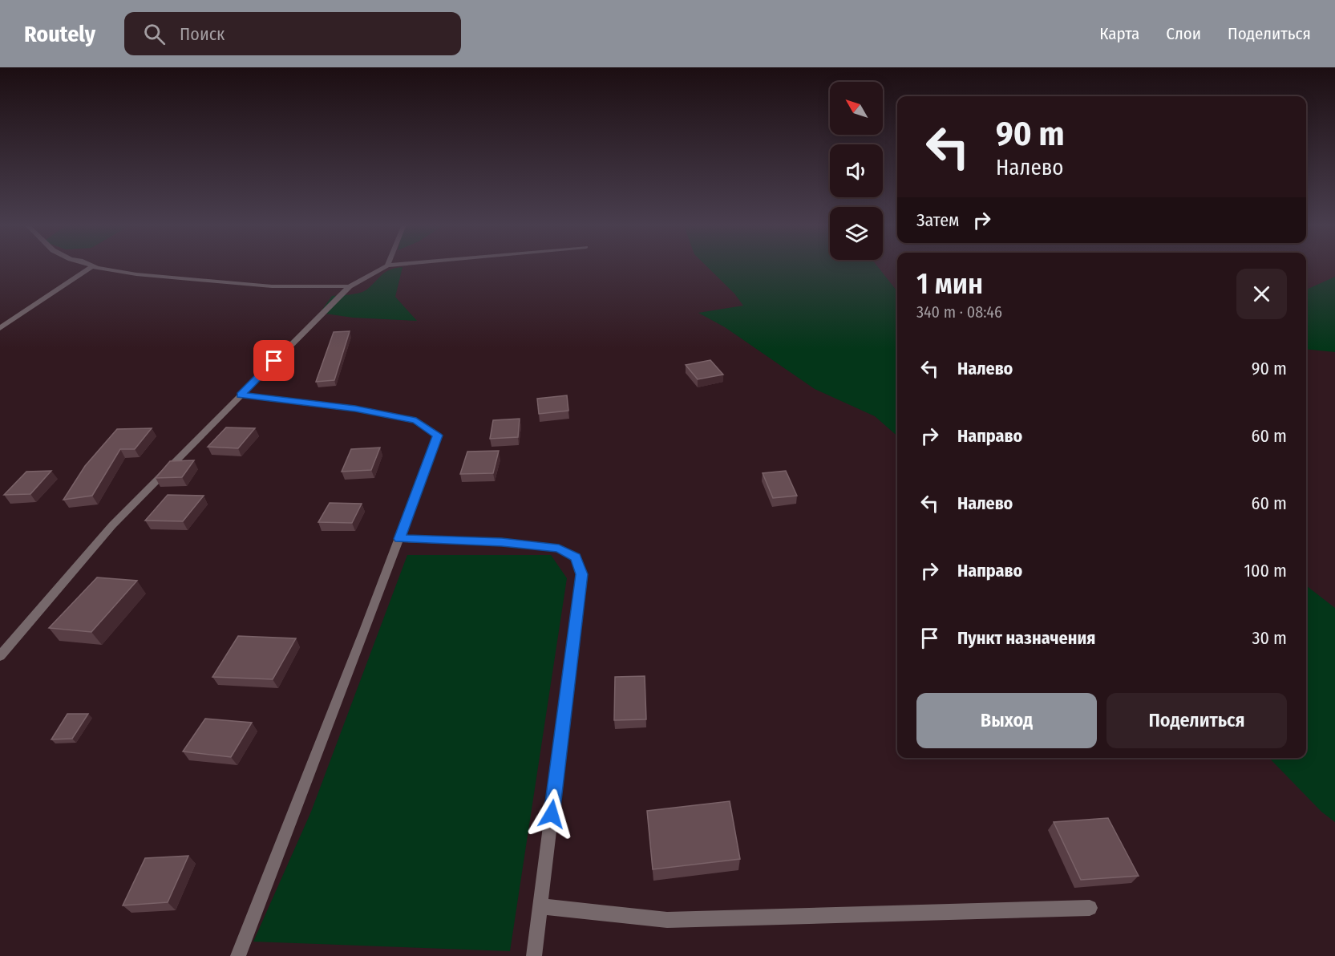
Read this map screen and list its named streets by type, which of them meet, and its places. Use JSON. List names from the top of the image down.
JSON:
{
  "north": "top left",
  "page": {
    "header": "Routely",
    "search": "Поиск",
    "nav": ["Карта", "Слои", "Поделиться"],
    "turn": ["90 m", "Налево"],
    "then": "Затем",
    "heading": ["1 мин", "340 m · 08:46"],
    "list": [
      {
        "name": "Налево",
        "value": "90 m"
      },
      {
        "name": "Направо",
        "value": "60 m"
      },
      {
        "name": "Налево",
        "value": "60 m"
      },
      {
        "name": "Направо",
        "value": "100 m"
      },
      {
        "name": "Пункт назначения",
        "value": "30 m"
      }
    ],
    "buttons": ["Выход", "Поделиться"]
  }
}
